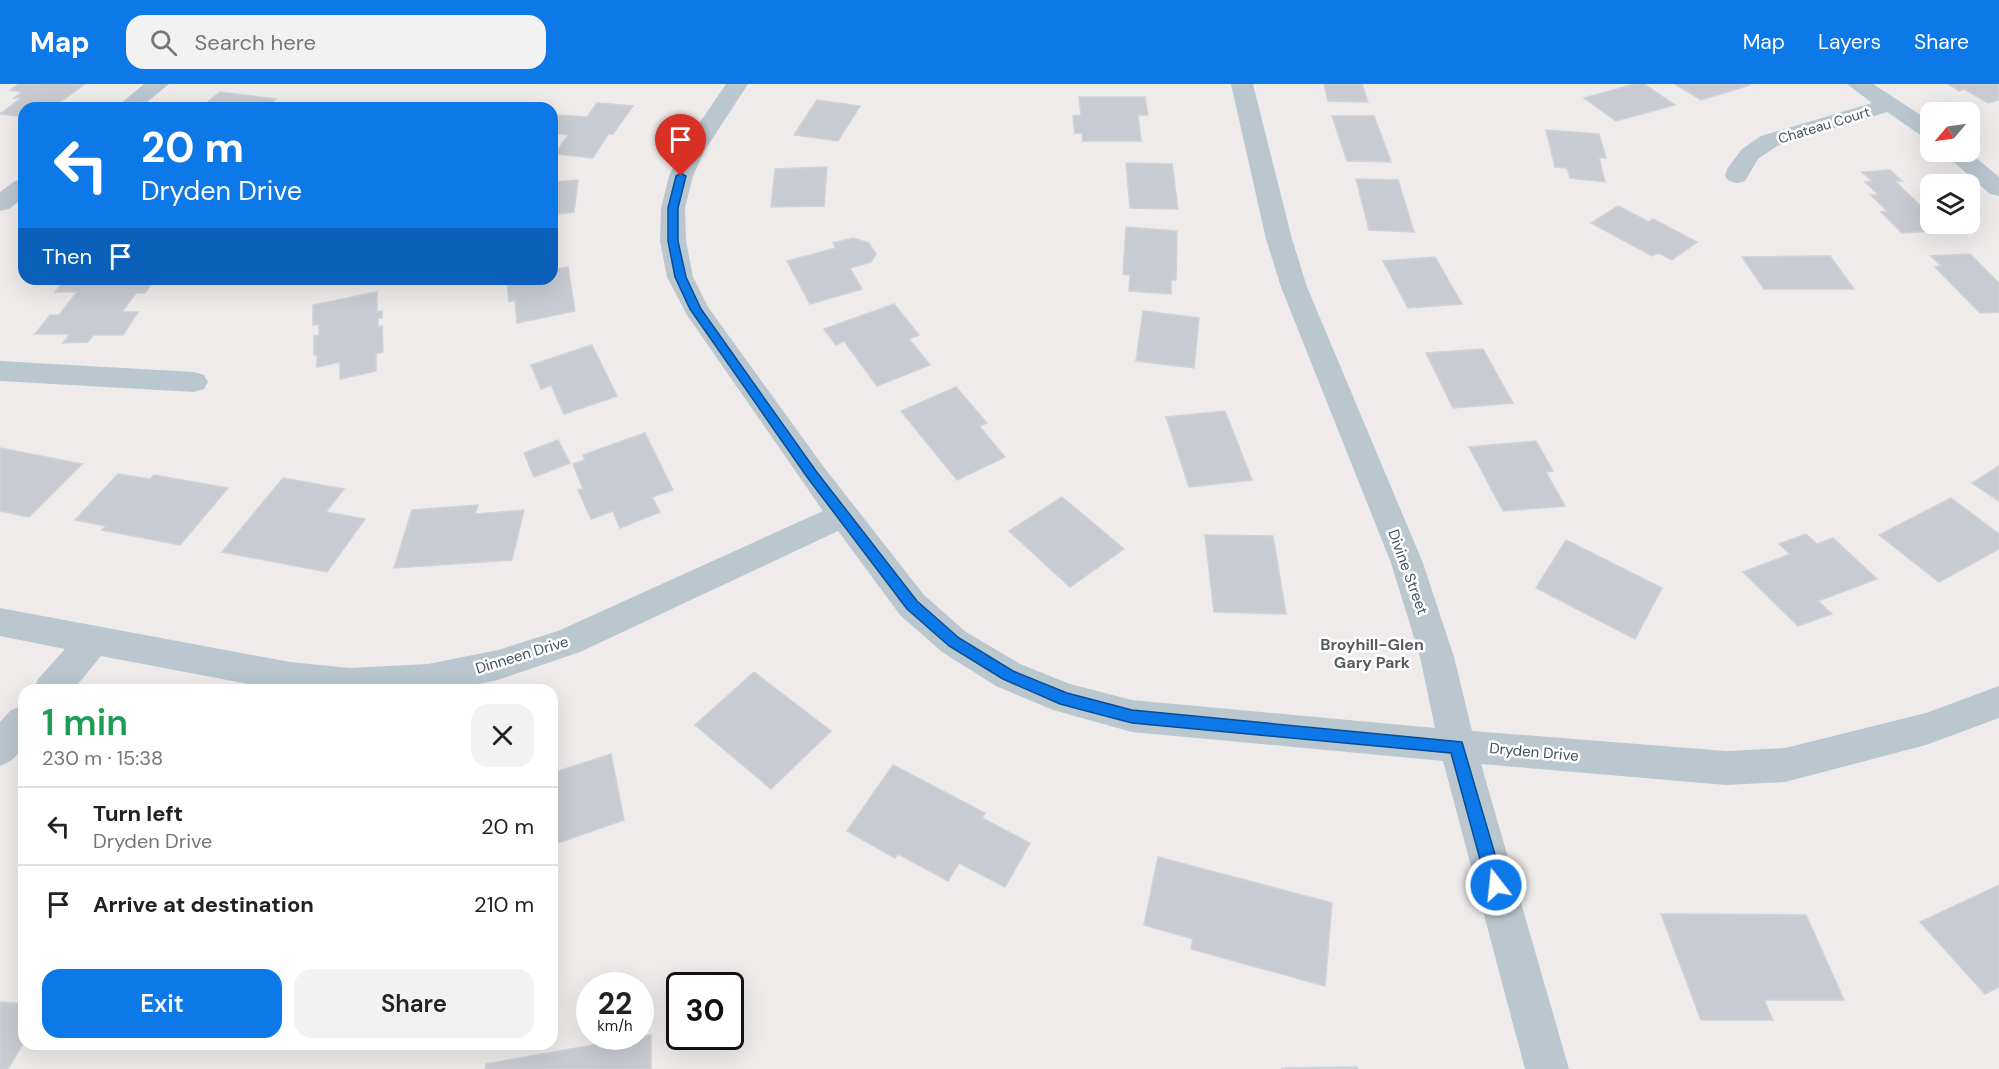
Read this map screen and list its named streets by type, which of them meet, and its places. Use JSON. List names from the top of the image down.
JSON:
{
  "streets": {
    "street": [
      "Chateau Court",
      "Divine Street",
      "Dinneen Drive",
      "Dryden Drive"
    ]
  },
  "crossings": [
    ["Divine Street", "Dryden Drive"],
    ["Dinneen Drive", "Dryden Drive"]
  ],
  "districts": ["Broyhill-Glen Gary Park"],
  "north": "bottom left",
  "page": {
    "header": "Map",
    "search": "Search here",
    "nav": ["Map", "Layers", "Share"],
    "turn": ["20 m", "Dryden Drive"],
    "then": "Then",
    "heading": ["1 min", "230 m · 15:38"],
    "list": [
      {
        "name": "Turn left",
        "note": "Dryden Drive",
        "value": "20 m"
      },
      {
        "name": "Arrive at destination",
        "value": "210 m"
      }
    ],
    "buttons": ["Exit", "Share"],
    "speed": "22 km/h",
    "limit": "30"
  }
}
